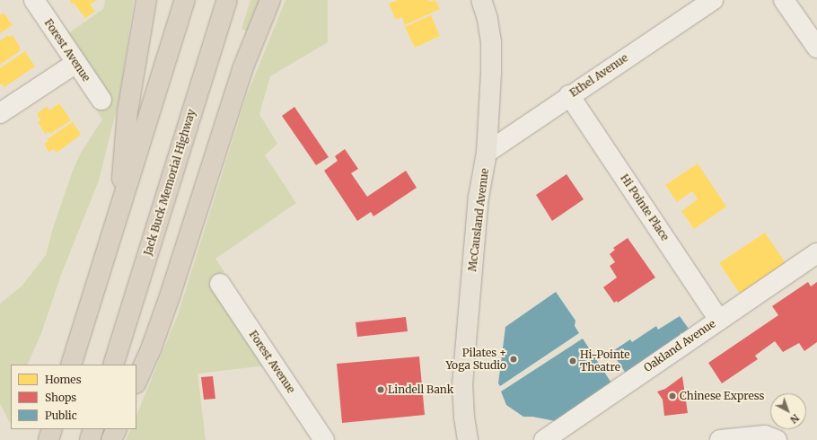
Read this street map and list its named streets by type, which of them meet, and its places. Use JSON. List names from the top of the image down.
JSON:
{
  "streets": {
    "highway": ["Jack Buck Memorial Highway"],
    "main road": ["McCausland Avenue"],
    "street": [
      "Forest Avenue",
      "Ethel Avenue",
      "Hi Pointe Place",
      "Oakland Avenue"
    ]
  },
  "crossings": [
    ["Ethel Avenue", "Hi Pointe Place"],
    ["Ethel Avenue", "McCausland Avenue"],
    ["Hi Pointe Place", "Oakland Avenue"]
  ],
  "places": [
    "Pilates + Yoga Studio",
    "Hi-Pointe Theatre",
    "Lindell Bank",
    "Chinese Express"
  ],
  "legend": ["Homes", "Shops", "Public"],
  "north": "bottom right"
}
